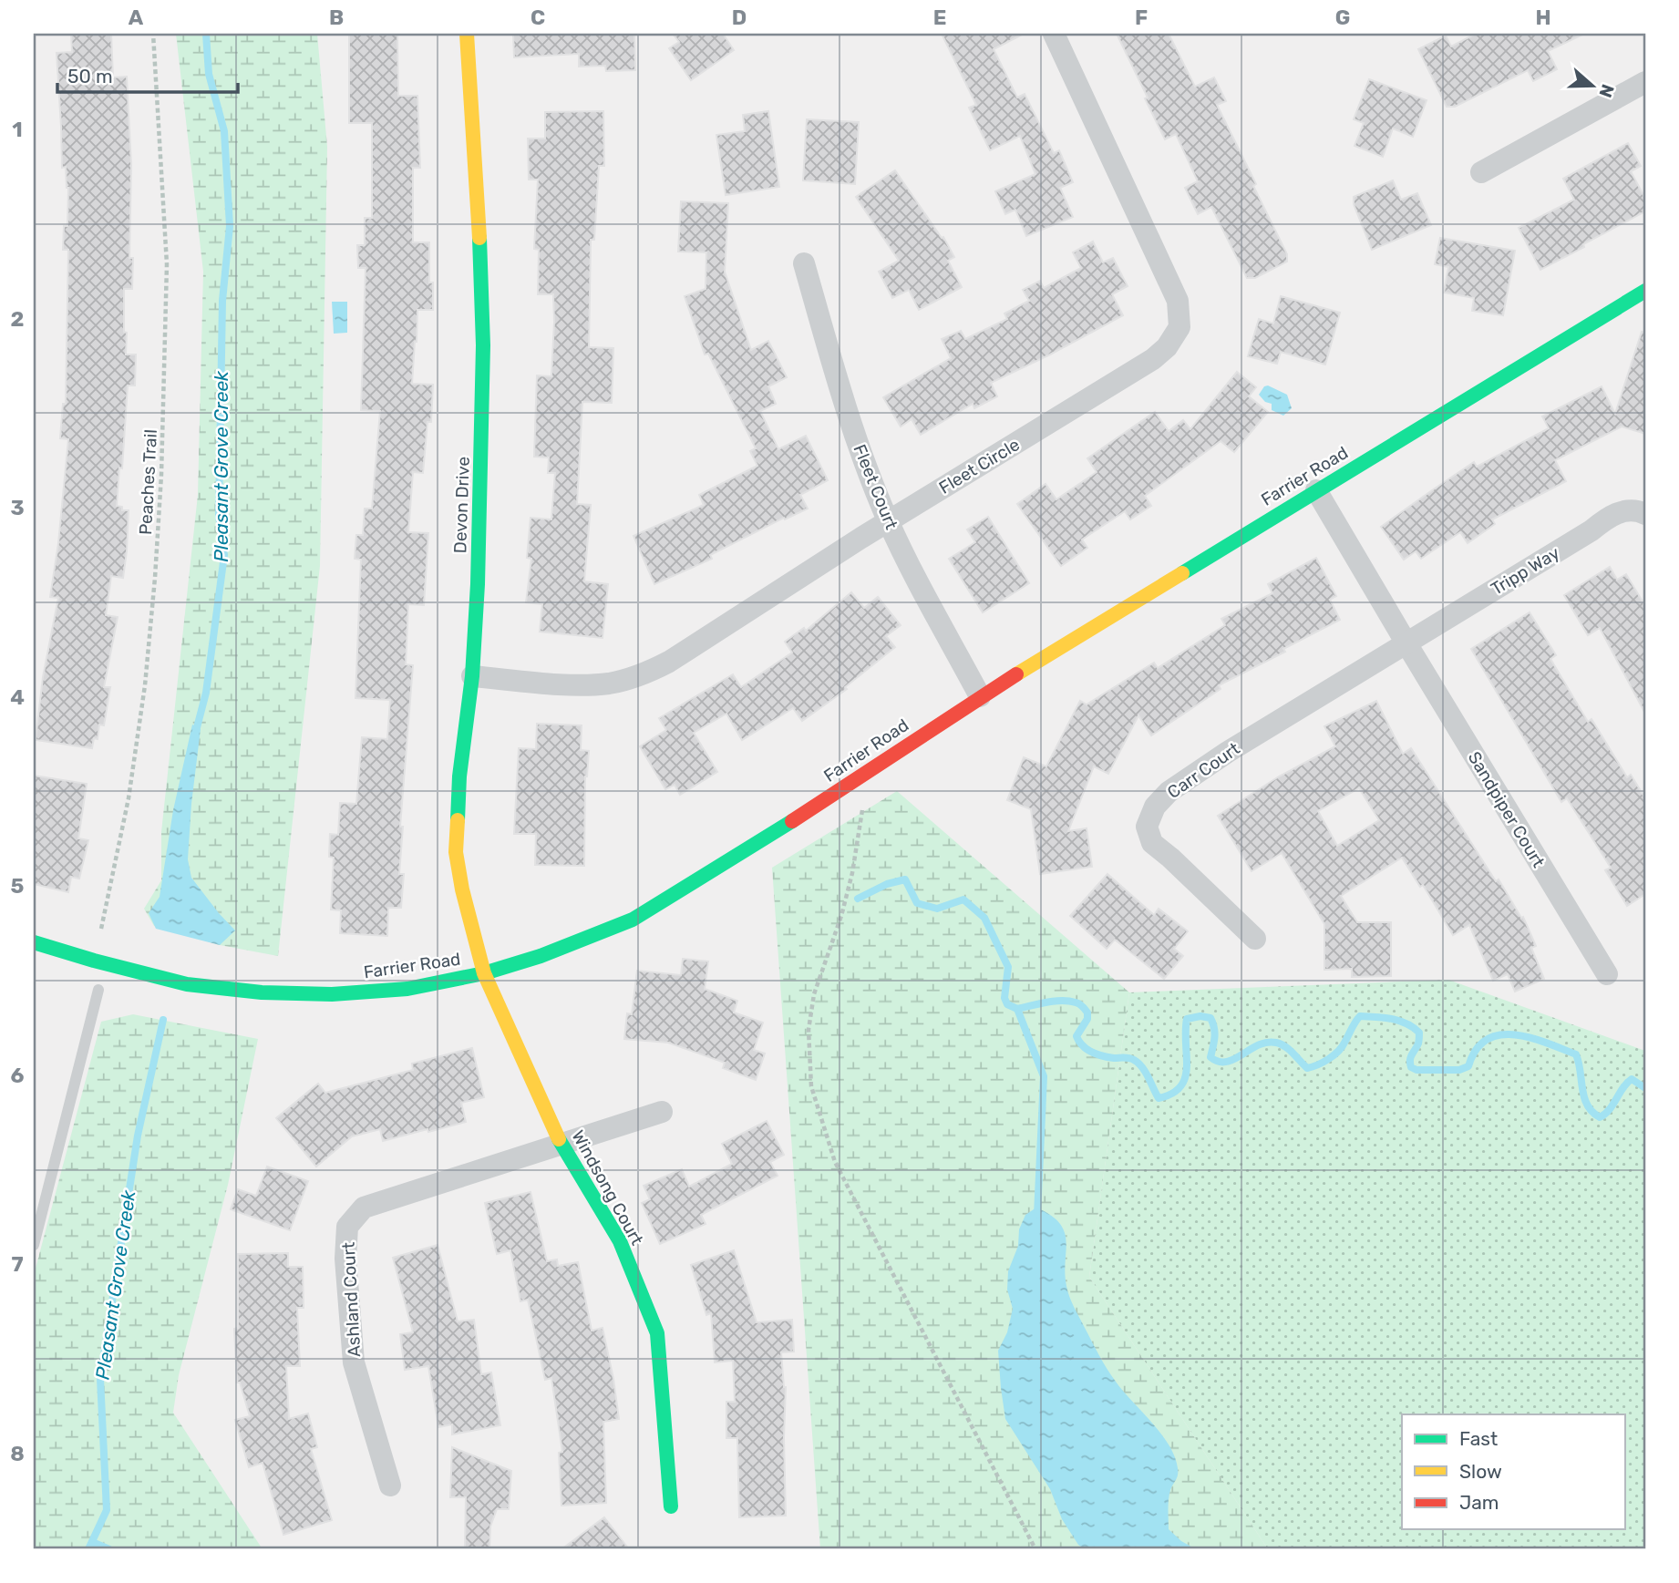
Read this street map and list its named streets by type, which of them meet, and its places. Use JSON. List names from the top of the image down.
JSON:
{
  "streets": {
    "street": [
      "Fleet Circle",
      "Farrier Road",
      "Fleet Court",
      "Devon Drive",
      "Tripp Way",
      "Carr Court",
      "Sandpiper Court",
      "Windsong Court",
      "Ashland Court"
    ],
    "path": ["Peaches Trail"]
  },
  "crossings": [
    ["Fleet Circle", "Fleet Court"],
    ["Fleet Circle", "Devon Drive"],
    ["Farrier Road", "Fleet Court"],
    ["Farrier Road", "Devon Drive"],
    ["Farrier Road", "Sandpiper Court"],
    ["Farrier Road", "Windsong Court"],
    ["Devon Drive", "Windsong Court"],
    ["Tripp Way", "Carr Court"],
    ["Tripp Way", "Sandpiper Court"],
    ["Carr Court", "Sandpiper Court"],
    ["Windsong Court", "Ashland Court"]
  ],
  "water": ["Pleasant Grove Creek"],
  "legend": ["Fast", "Slow", "Jam"],
  "scale_bar": "50 m",
  "north": "right",
  "grid": {
    "columns": [
      "A",
      "B",
      "C",
      "D",
      "E",
      "F",
      "G",
      "H"
    ],
    "rows": [
      "1",
      "2",
      "3",
      "4",
      "5",
      "6",
      "7",
      "8"
    ]
  }
}
